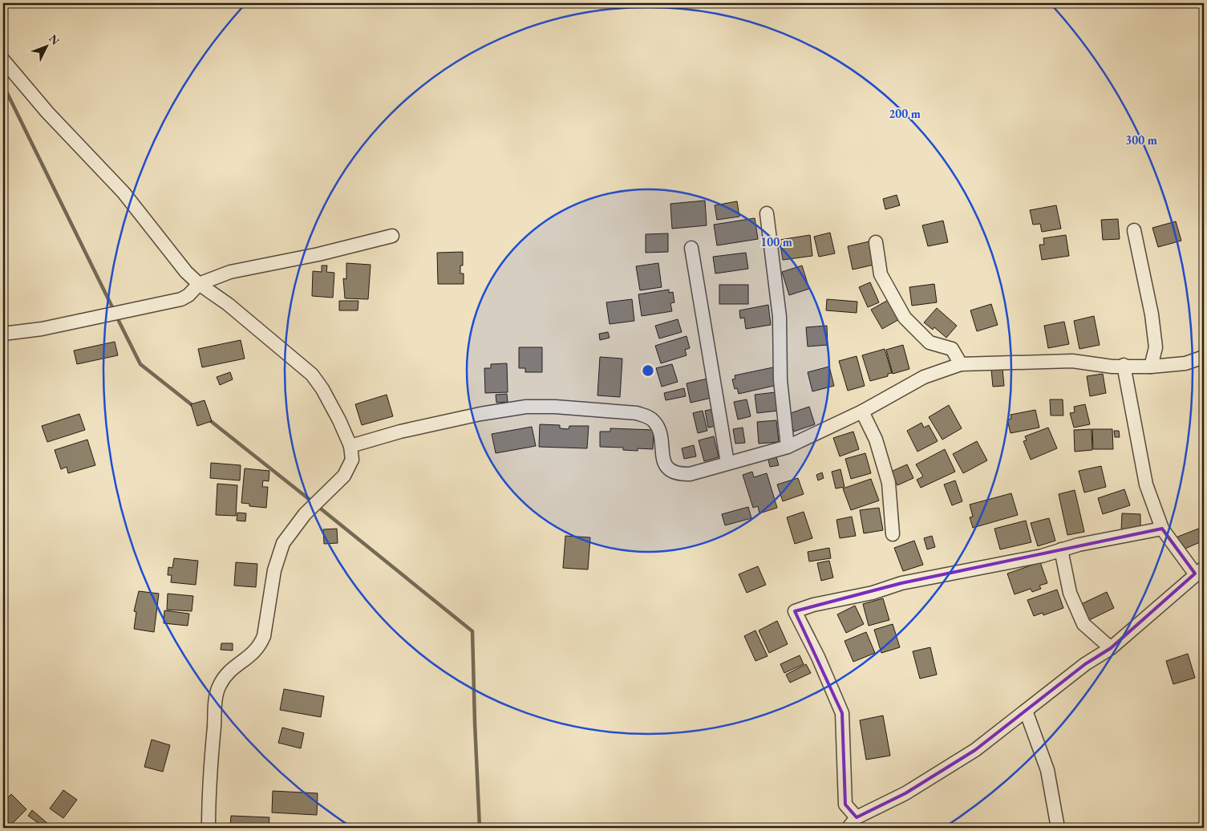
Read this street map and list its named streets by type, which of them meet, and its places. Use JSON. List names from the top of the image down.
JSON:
{
  "north": "top right",
  "rings": ["200 m", "300 m", "100 m"]
}
